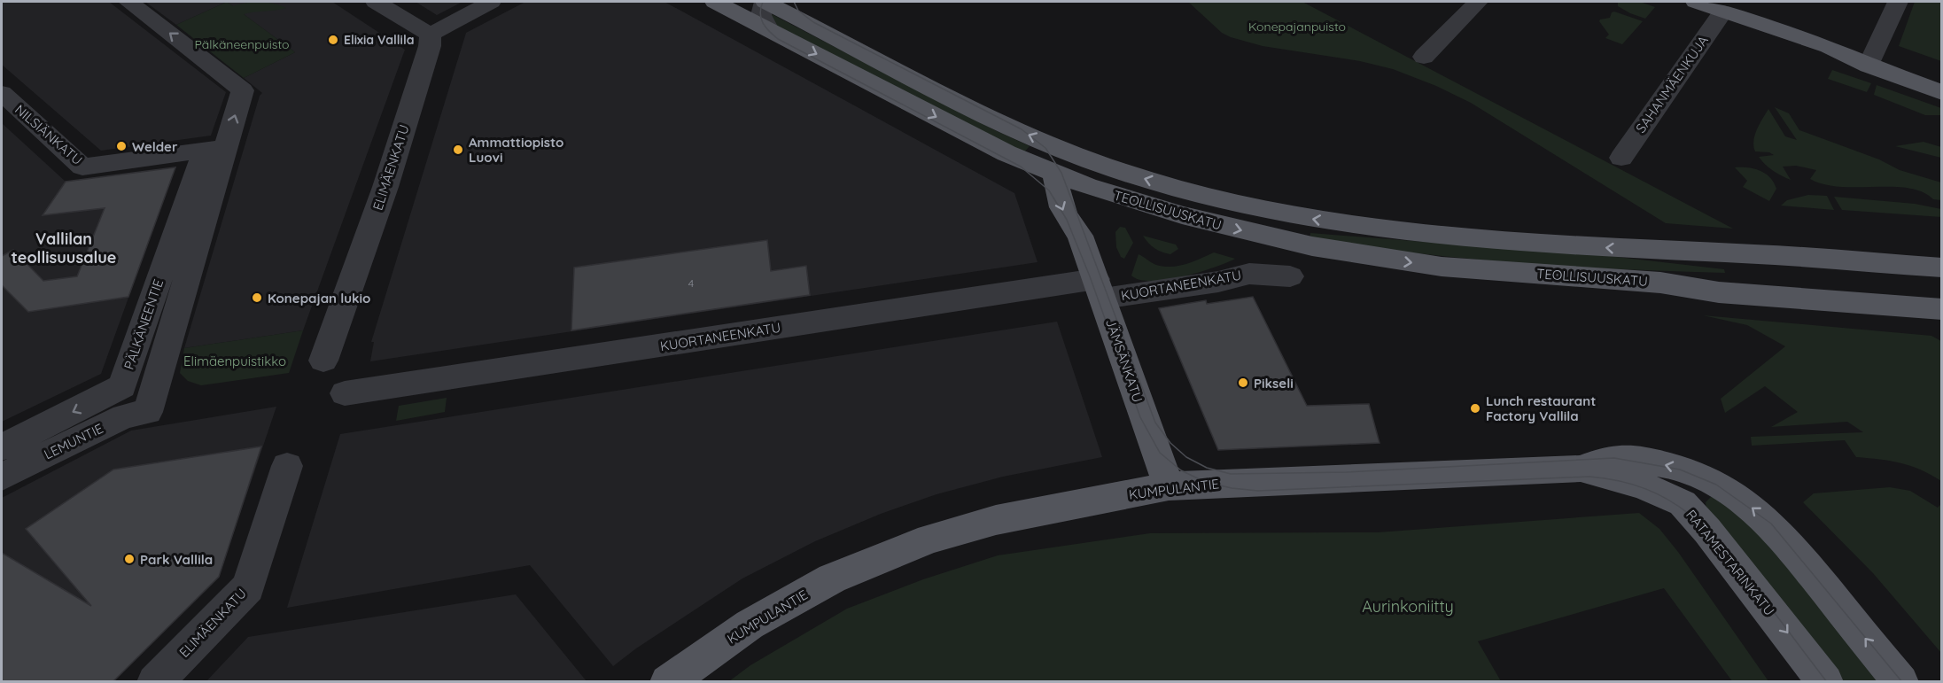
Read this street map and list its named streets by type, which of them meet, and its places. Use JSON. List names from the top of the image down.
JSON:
{
  "streets": {
    "main road": [
      "TEOLLISUUSKATU",
      "JÄMSÄNKATU",
      "KUMPULANTIE",
      "RATAMESTARINKATU"
    ],
    "street": [
      "SAHANMÄENKUJA",
      "NILSIÄNKATU",
      "ELIMÄENKATU",
      "KUORTANEENKATU",
      "PÄLKÄNEENTIE",
      "LEMUNTIE"
    ]
  },
  "crossings": [
    ["NILSIÄNKATU", "PÄLKÄNEENTIE"],
    ["NILSIÄNKATU", "LEMUNTIE"],
    ["TEOLLISUUSKATU", "JÄMSÄNKATU"],
    ["KUORTANEENKATU", "JÄMSÄNKATU"],
    ["PÄLKÄNEENTIE", "LEMUNTIE"],
    ["JÄMSÄNKATU", "KUMPULANTIE"],
    ["KUMPULANTIE", "RATAMESTARINKATU"]
  ],
  "one_way": ["PÄLKÄNEENTIE", "RATAMESTARINKATU"],
  "districts": ["Vallilan teollisuusalue"],
  "parks": [
    "Konepajanpuisto",
    "Pälkäneenpuisto",
    "Elimäenpuistikko",
    "Aurinkoniitty"
  ],
  "places": [
    "Elixia Vallila",
    "Welder",
    "Ammattiopisto Luovi",
    "Konepajan lukio",
    "Pikseli",
    "Lunch restaurant Factory Vallila",
    "Park Vallila"
  ],
  "house_numbers": ["4"]
}
